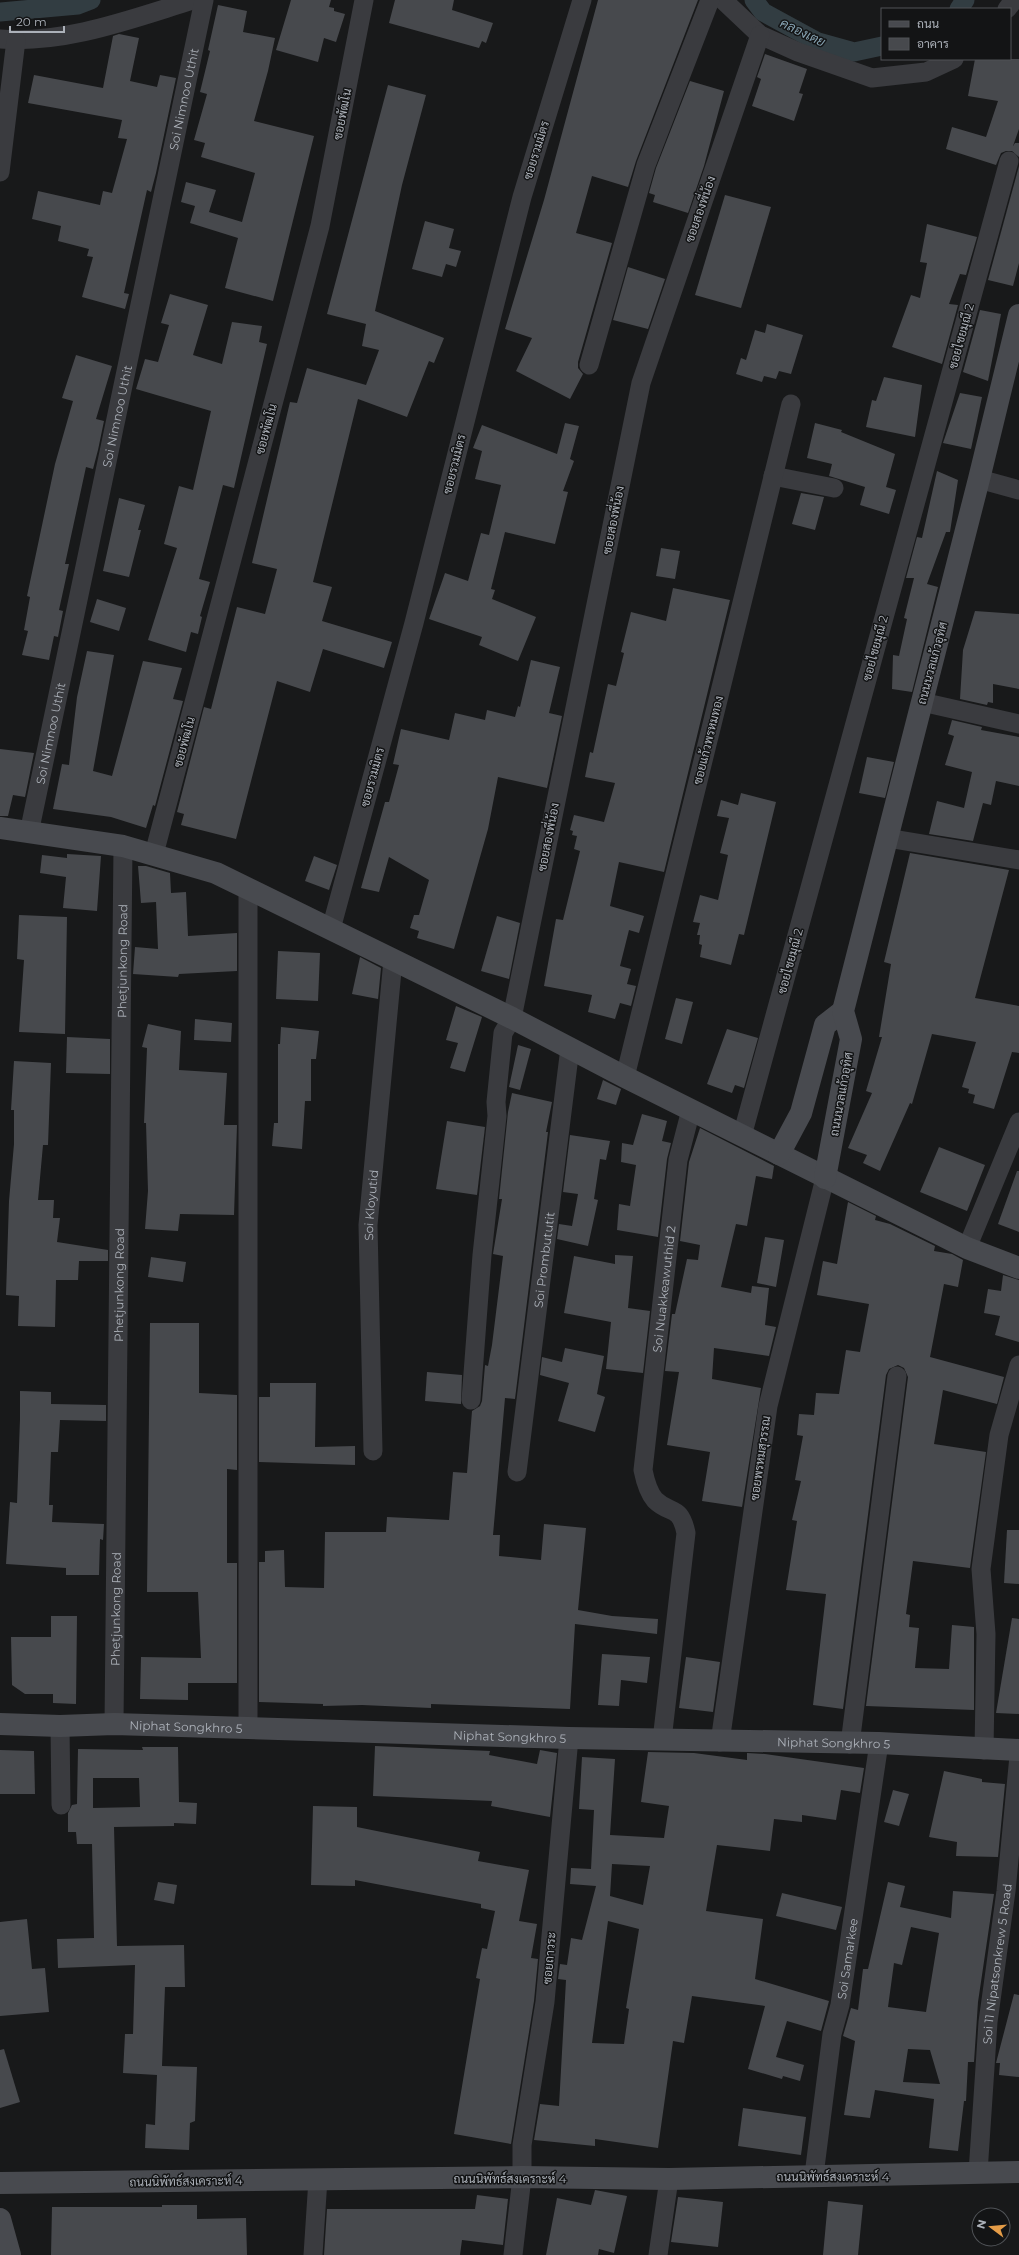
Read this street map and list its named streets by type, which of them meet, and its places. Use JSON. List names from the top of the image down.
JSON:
{
  "streets": {
    "street": [
      "Soi Nimnoo Uthit",
      "ซอยพัฒโน",
      "ซอยรวมมิตร",
      "ซอยสองพี่น้อง",
      "ซอยไชยมุณี 2",
      "ถนนนวลแก้วอุทิศ",
      "ซอยแก้วพรหมทอง",
      "Phetjunkong Road",
      "Soi Kloyutid",
      "Soi Prombututit",
      "Soi Nuakkeawuthid 2",
      "ซอยพรหมสุวรรณ",
      "Niphat Songkhro 5",
      "ซอยถาวระ",
      "Soi Samarkee",
      "Soi 11 Nipatsonkrew 5 Road",
      "ถนนนิพัทธ์สงเคราะห์ 4"
    ]
  },
  "crossings": [
    ["ถนนนวลแก้วอุทิศ", "ซอยพรหมสุวรรณ"],
    ["Phetjunkong Road", "Niphat Songkhro 5"],
    ["Soi Nuakkeawuthid 2", "Niphat Songkhro 5"],
    ["ซอยพรหมสุวรรณ", "Niphat Songkhro 5"],
    ["Niphat Songkhro 5", "ซอยถาวระ"],
    ["Niphat Songkhro 5", "Soi Samarkee"],
    ["ซอยถาวระ", "ถนนนิพัทธ์สงเคราะห์ 4"],
    ["Soi Samarkee", "ถนนนิพัทธ์สงเคราะห์ 4"],
    ["Soi 11 Nipatsonkrew 5 Road", "ถนนนิพัทธ์สงเคราะห์ 4"]
  ],
  "water": ["คลองเตย"],
  "legend": ["ถนน", "อาคาร"],
  "scale_bar": "20 m",
  "north": "left"
}
